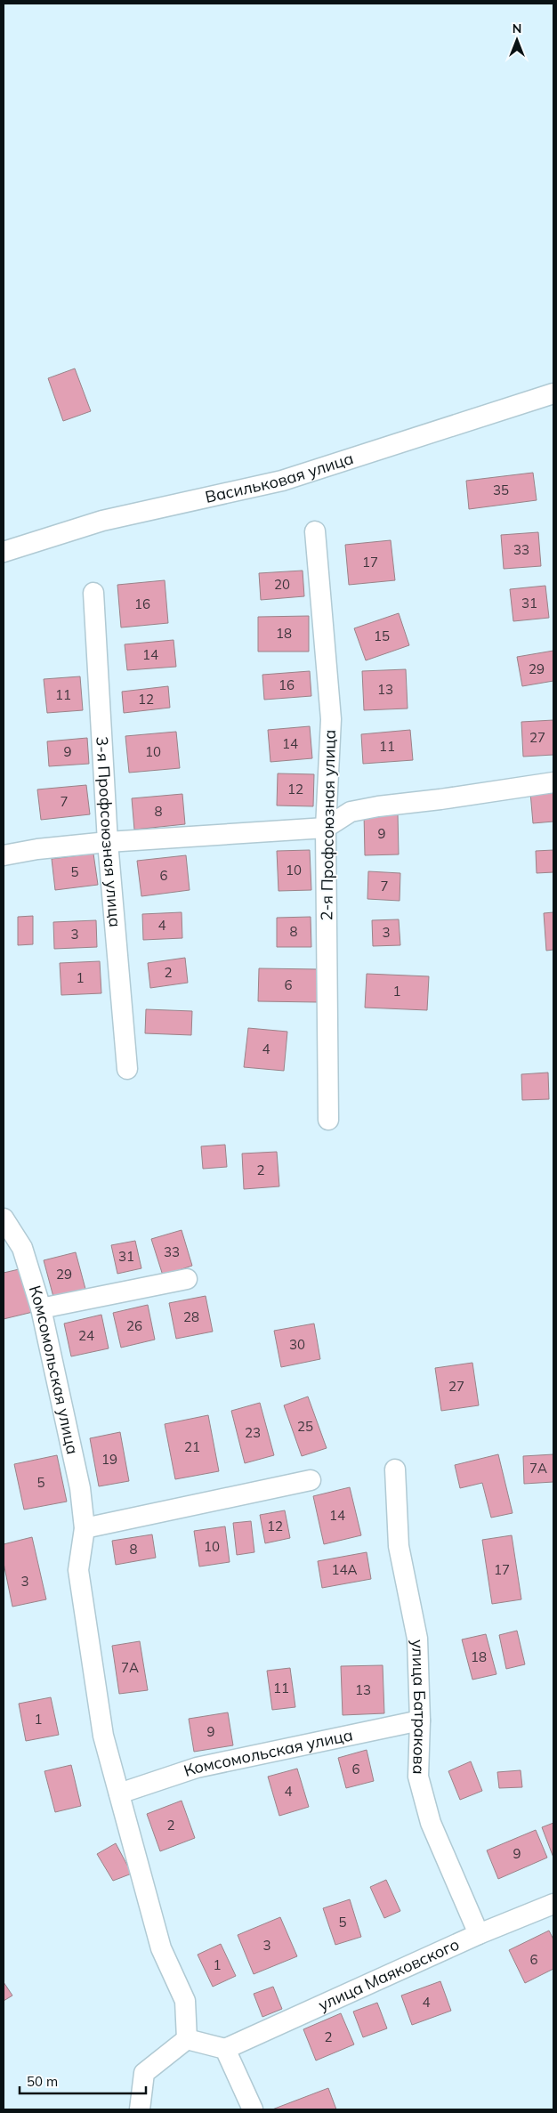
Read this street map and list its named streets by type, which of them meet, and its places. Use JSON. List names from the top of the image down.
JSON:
{
  "streets": {
    "street": [
      "Васильковая улица",
      "2-я Профсоюзная улица",
      "3-я Профсоюзная улица",
      "Комсомольская улица",
      "улица Батракова",
      "улица Маяковского"
    ]
  },
  "crossings": [
    ["Комсомольская улица", "улица Батракова"],
    ["улица Батракова", "улица Маяковского"]
  ],
  "house_numbers": [
    "35",
    "33",
    "17",
    "20",
    "31",
    "16",
    "18",
    "15",
    "14",
    "29",
    "16",
    "13",
    "11",
    "12",
    "27",
    "14",
    "11",
    "9",
    "10",
    "12",
    "7",
    "8",
    "9",
    "10",
    "5",
    "6",
    "7",
    "4",
    "8",
    "3",
    "3",
    "2",
    "1",
    "6",
    "1",
    "4",
    "2",
    "33",
    "31",
    "29",
    "28",
    "26",
    "24",
    "30",
    "27",
    "25",
    "23",
    "21",
    "19",
    "7А",
    "5",
    "14",
    "12",
    "10",
    "8",
    "14А",
    "17",
    "3",
    "18",
    "7А",
    "11",
    "13",
    "1",
    "9",
    "6",
    "4",
    "2",
    "9",
    "5",
    "3",
    "6",
    "1",
    "4",
    "2"
  ],
  "scale_bar": "50 m",
  "north": "top"
}
